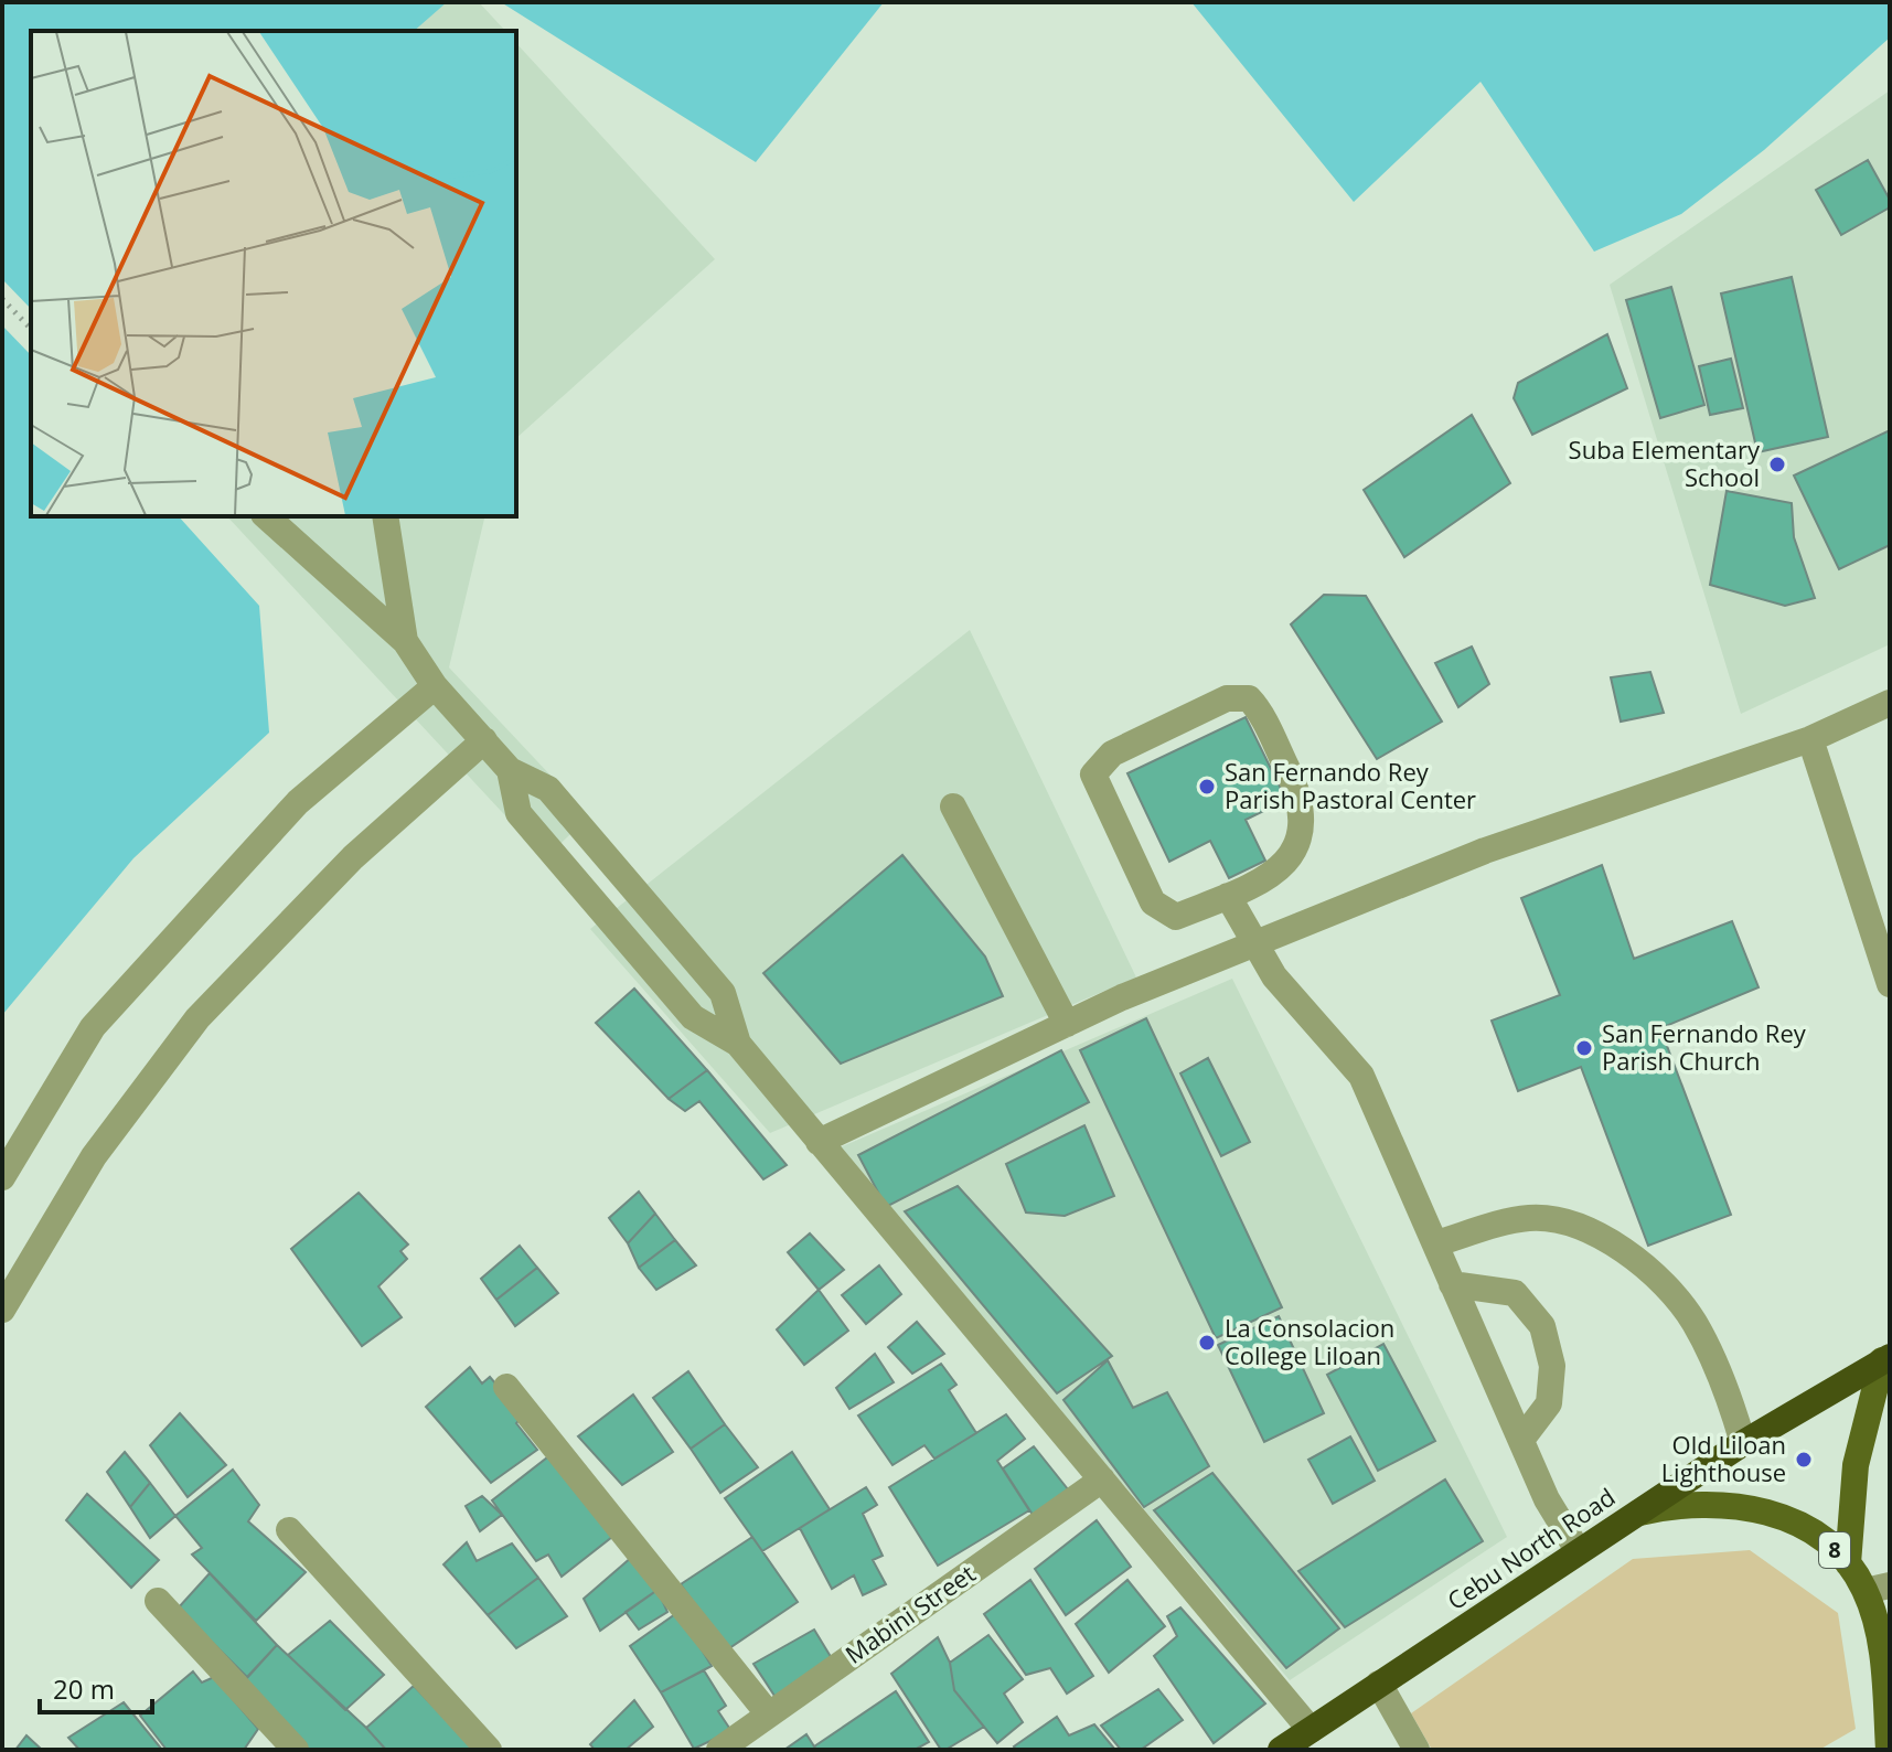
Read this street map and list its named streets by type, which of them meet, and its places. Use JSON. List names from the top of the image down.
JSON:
{
  "streets": {
    "highway": ["Cebu North Road", "8"],
    "street": ["Mabini Street"]
  },
  "places": [
    "Suba Elementary School",
    "San Fernando Rey Parish Pastoral Center",
    "San Fernando Rey Parish Church",
    "La Consolacion College Liloan",
    "Old Liloan Lighthouse"
  ],
  "scale_bar": "20 m"
}
